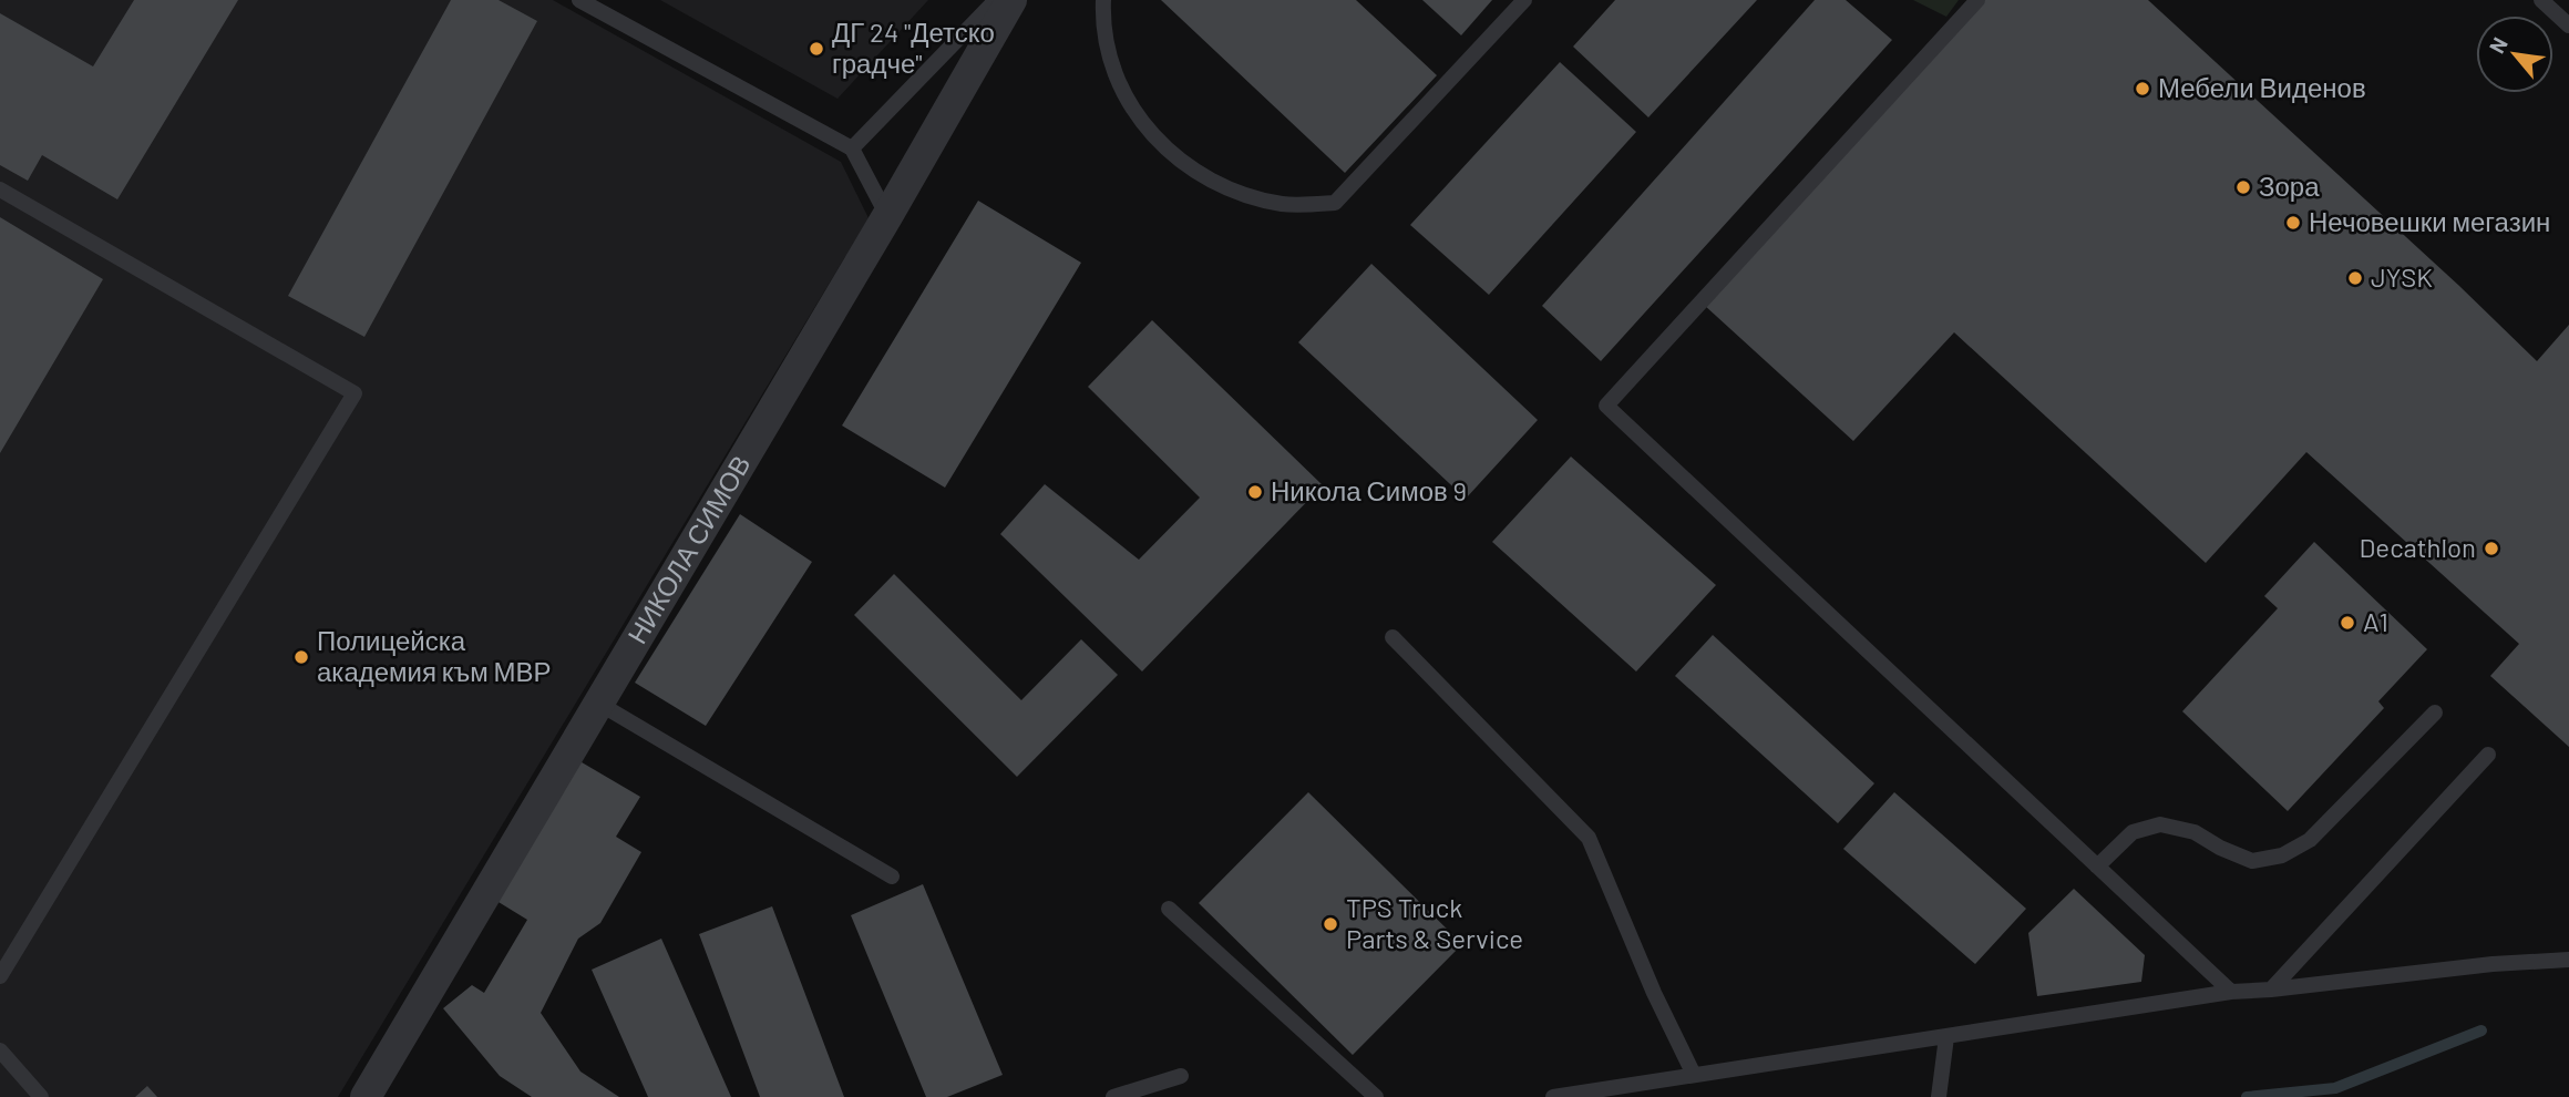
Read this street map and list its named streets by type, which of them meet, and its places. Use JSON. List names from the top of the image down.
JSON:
{
  "streets": {
    "street": ["НИКОЛА СИМОВ"]
  },
  "places": [
    "ДГ 24 \"Детско градче\"",
    "Мебели Виденов",
    "Зора",
    "Нечовешки мегазин",
    "JYSK",
    "Никола Симов 9",
    "Decathlon",
    "A1",
    "Полицейска академия към МВР",
    "TPS Truck Parts & Service"
  ],
  "north": "top left"
}
